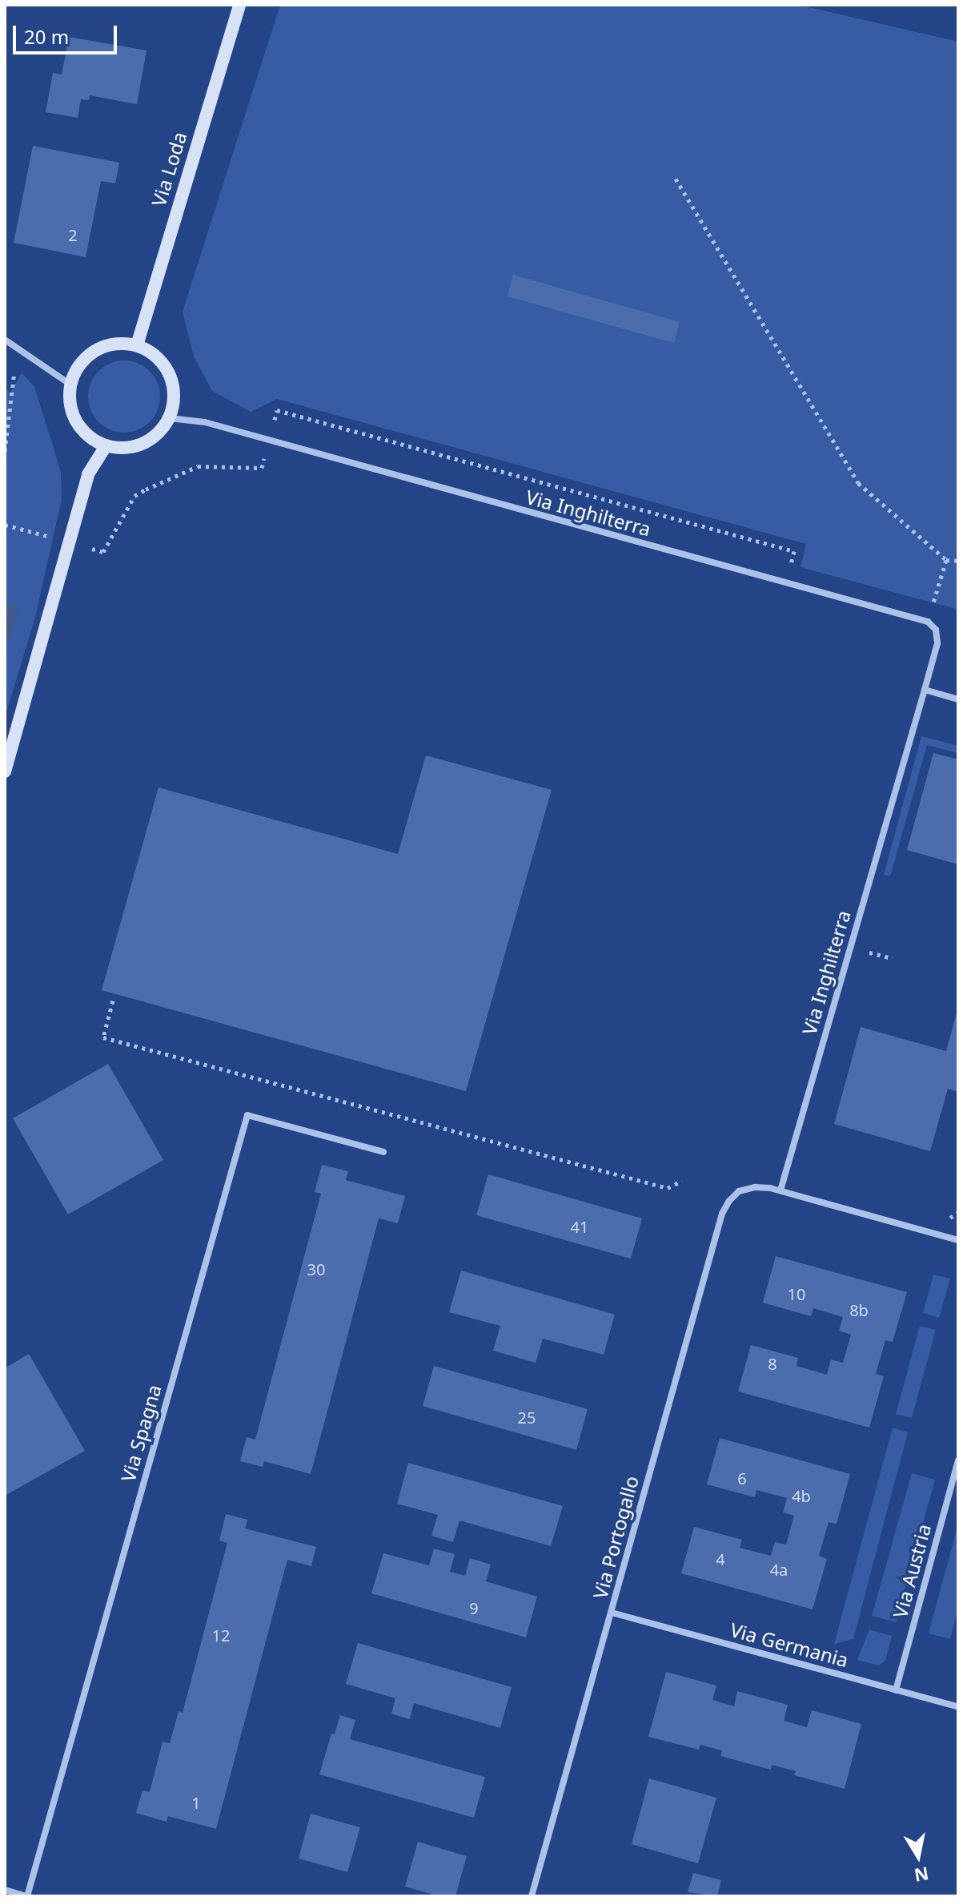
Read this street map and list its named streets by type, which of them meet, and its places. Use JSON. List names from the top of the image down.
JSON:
{
  "streets": {
    "main road": ["Via Loda"],
    "street": [
      "Via Inghilterra",
      "Via Spagna",
      "Via Portogallo",
      "Via Austria",
      "Via Germania"
    ]
  },
  "crossings": [
    ["Via Loda", "Via Inghilterra"],
    ["Via Inghilterra", "Via Portogallo"],
    ["Via Portogallo", "Via Germania"],
    ["Via Austria", "Via Germania"]
  ],
  "house_numbers": [
    "2",
    "41",
    "30",
    "10",
    "8b",
    "8",
    "25",
    "6",
    "4b",
    "4",
    "4a",
    "9",
    "12",
    "1"
  ],
  "scale_bar": "20 m",
  "north": "bottom"
}
